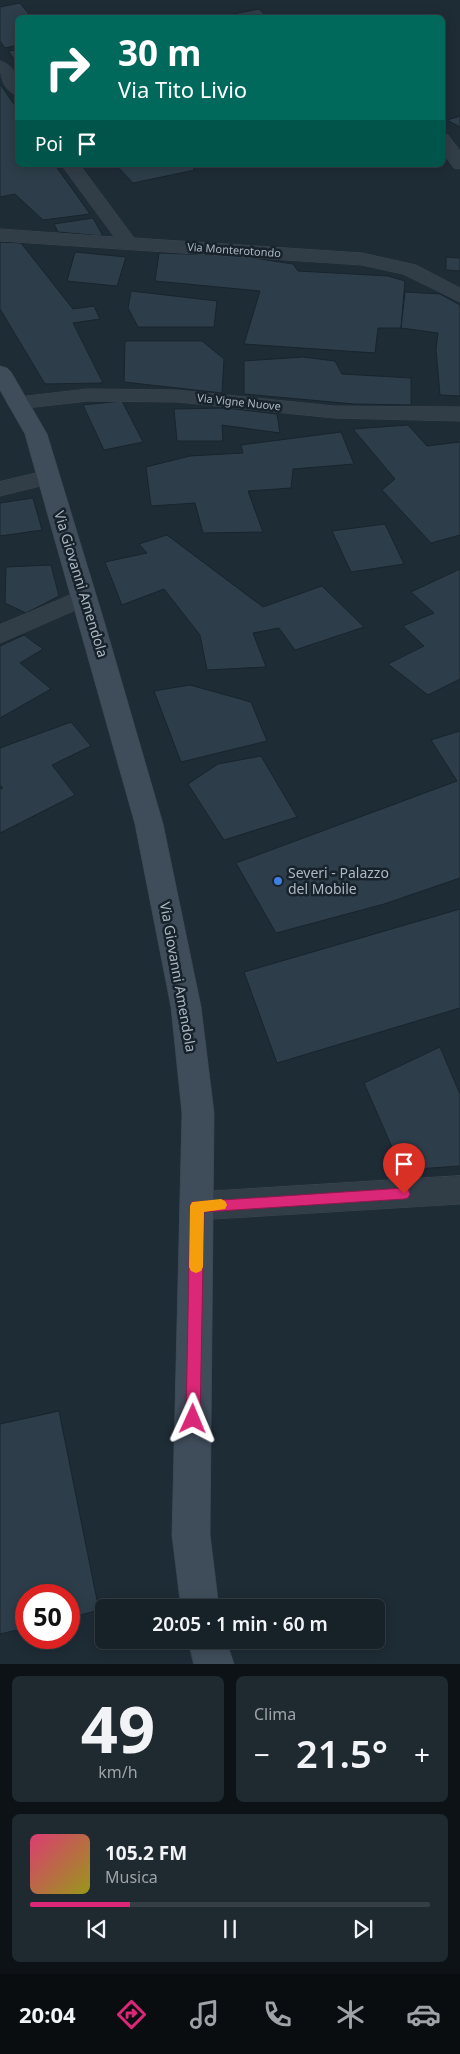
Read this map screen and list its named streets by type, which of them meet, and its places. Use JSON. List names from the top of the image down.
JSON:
{
  "streets": {
    "main road": ["Via Giovanni Amendola"],
    "street": ["Via Monterotondo", "Via Vigne Nuove"]
  },
  "crossings": [
    ["Via Vigne Nuove", "Via Giovanni Amendola"]
  ],
  "places": ["Severi - Palazzo del Mobile"],
  "page": {
    "turn": ["30 m", "Via Tito Livio"],
    "then": "Poi",
    "limit": "50",
    "trip": "20:05 · 1 min · 60 m",
    "tile": [
      ["49", "km/h"],
      "Clima"
    ],
    "heat": ["−", "21.5°", "+"],
    "song": ["105.2 FM", "Musica"],
    "tabs": "20:04"
  }
}
